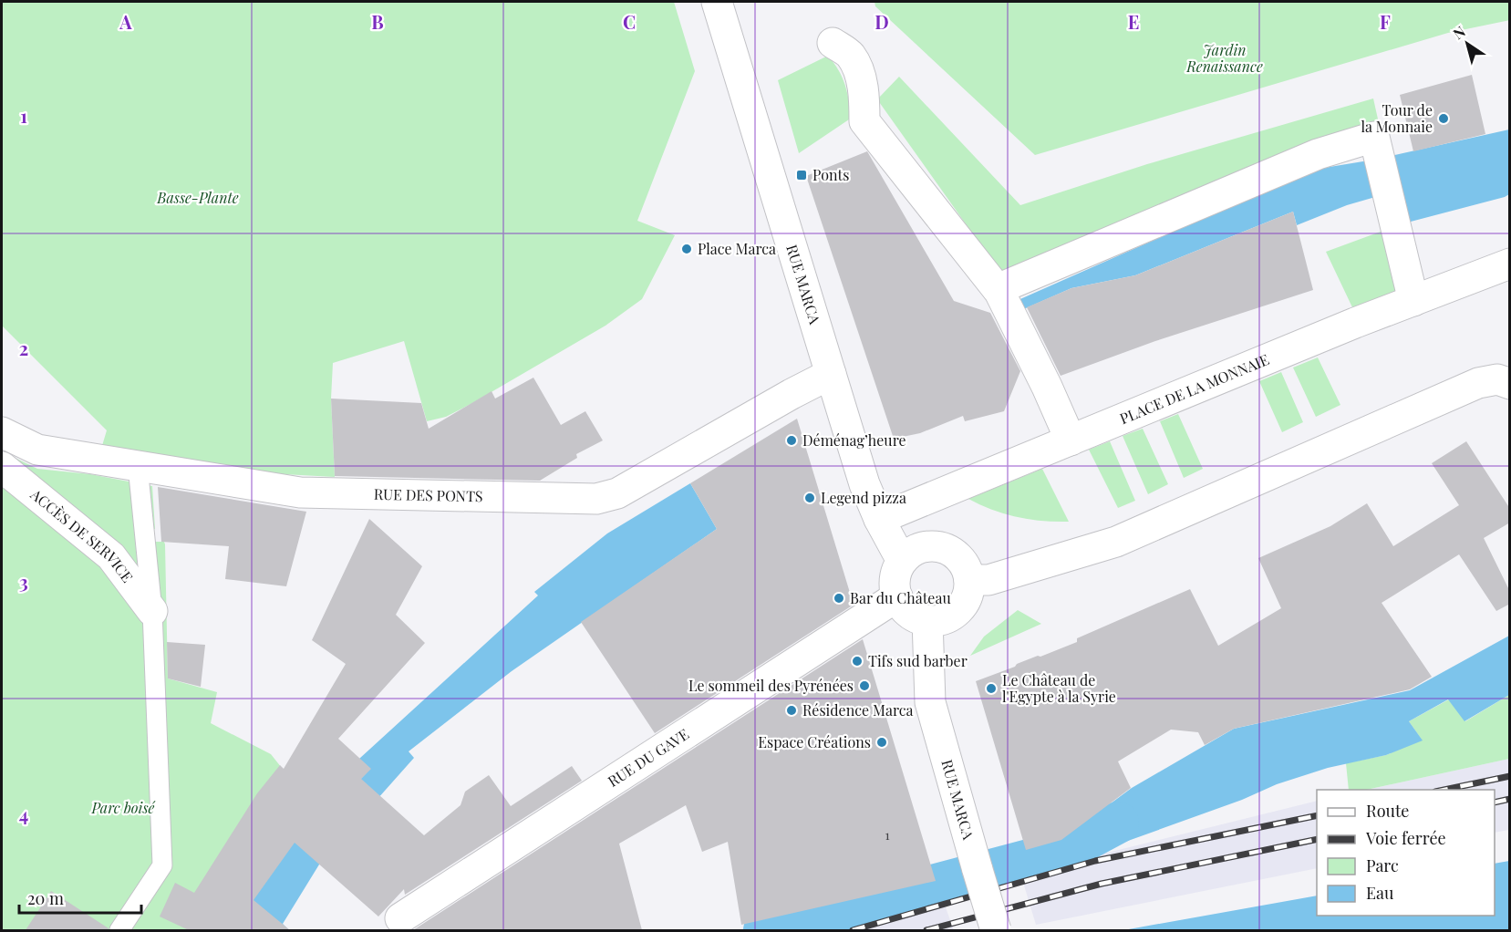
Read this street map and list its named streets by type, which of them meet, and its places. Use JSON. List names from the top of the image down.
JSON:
{
  "streets": {
    "street": [
      "RUE MARCA",
      "PLACE DE LA MONNAIE",
      "RUE DES PONTS",
      "ACCÈS DE SERVICE",
      "RUE DU GAVE"
    ]
  },
  "crossings": [
    ["RUE MARCA", "PLACE DE LA MONNAIE"],
    ["RUE MARCA", "RUE DES PONTS"],
    ["RUE MARCA", "RUE DU GAVE"]
  ],
  "parks": ["Jardin Renaissance", "Basse-Plante", "Parc boisé"],
  "places": {
    "other": [
      "Tour de la Monnaie",
      "Place Marca",
      "Déménag’heure",
      "Legend pizza",
      "Bar du Château",
      "Tifs sud barber",
      "Le sommeil des Pyrénées",
      "Le Château de l'Egypte à la Syrie",
      "Résidence Marca",
      "Espace Créations"
    ],
    "transit": ["Ponts"]
  },
  "house_numbers": ["1"],
  "legend": [
    "Route",
    "Voie ferrée",
    "Parc",
    "Eau"
  ],
  "scale_bar": "20 m",
  "north": "top left",
  "grid": {
    "columns": [
      "A",
      "B",
      "C",
      "D",
      "E",
      "F"
    ],
    "rows": [
      "1",
      "2",
      "3",
      "4"
    ]
  }
}
